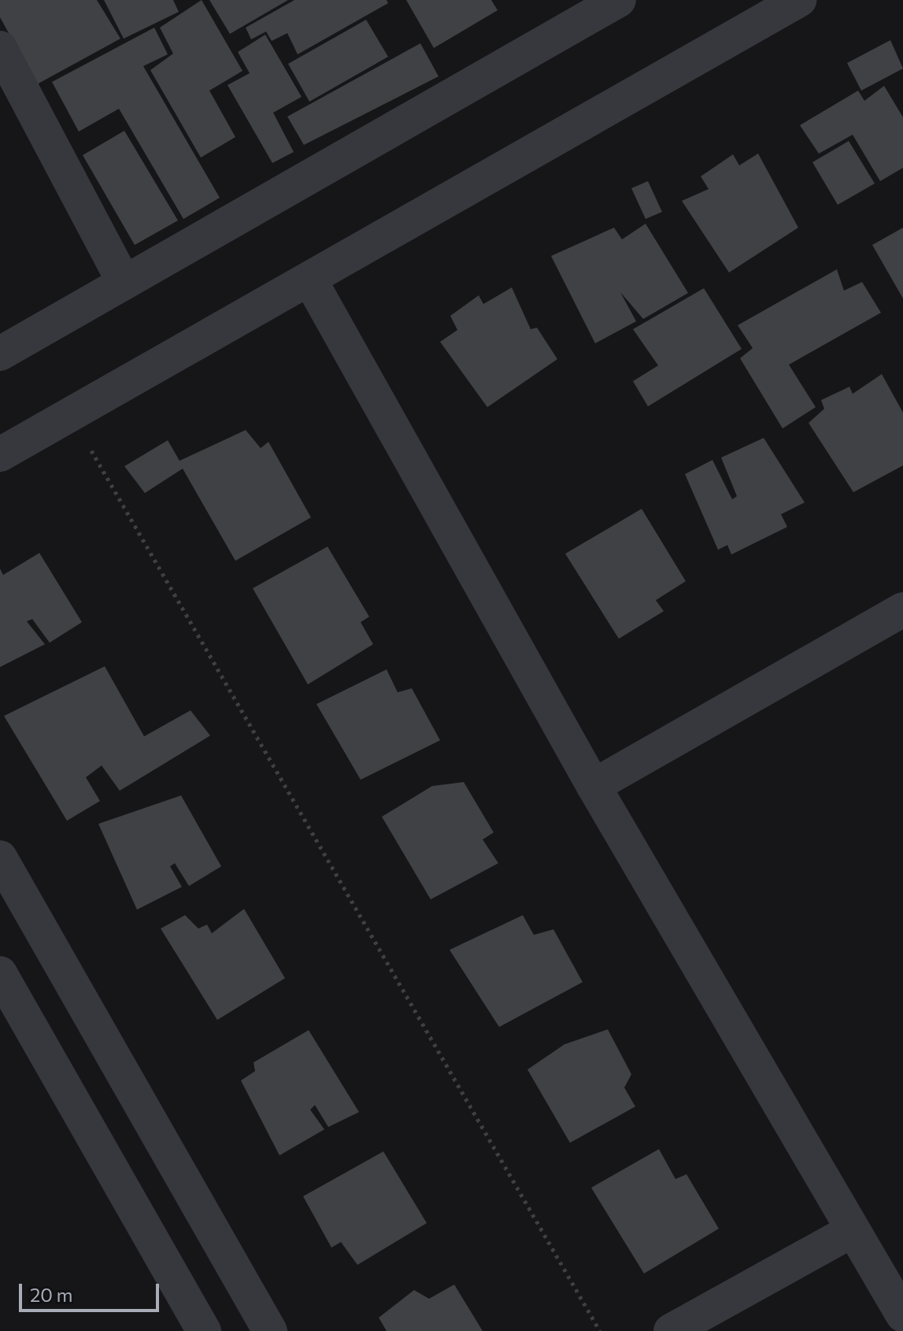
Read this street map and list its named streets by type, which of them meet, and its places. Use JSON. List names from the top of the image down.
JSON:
{
  "scale_bar": "20 m"
}
